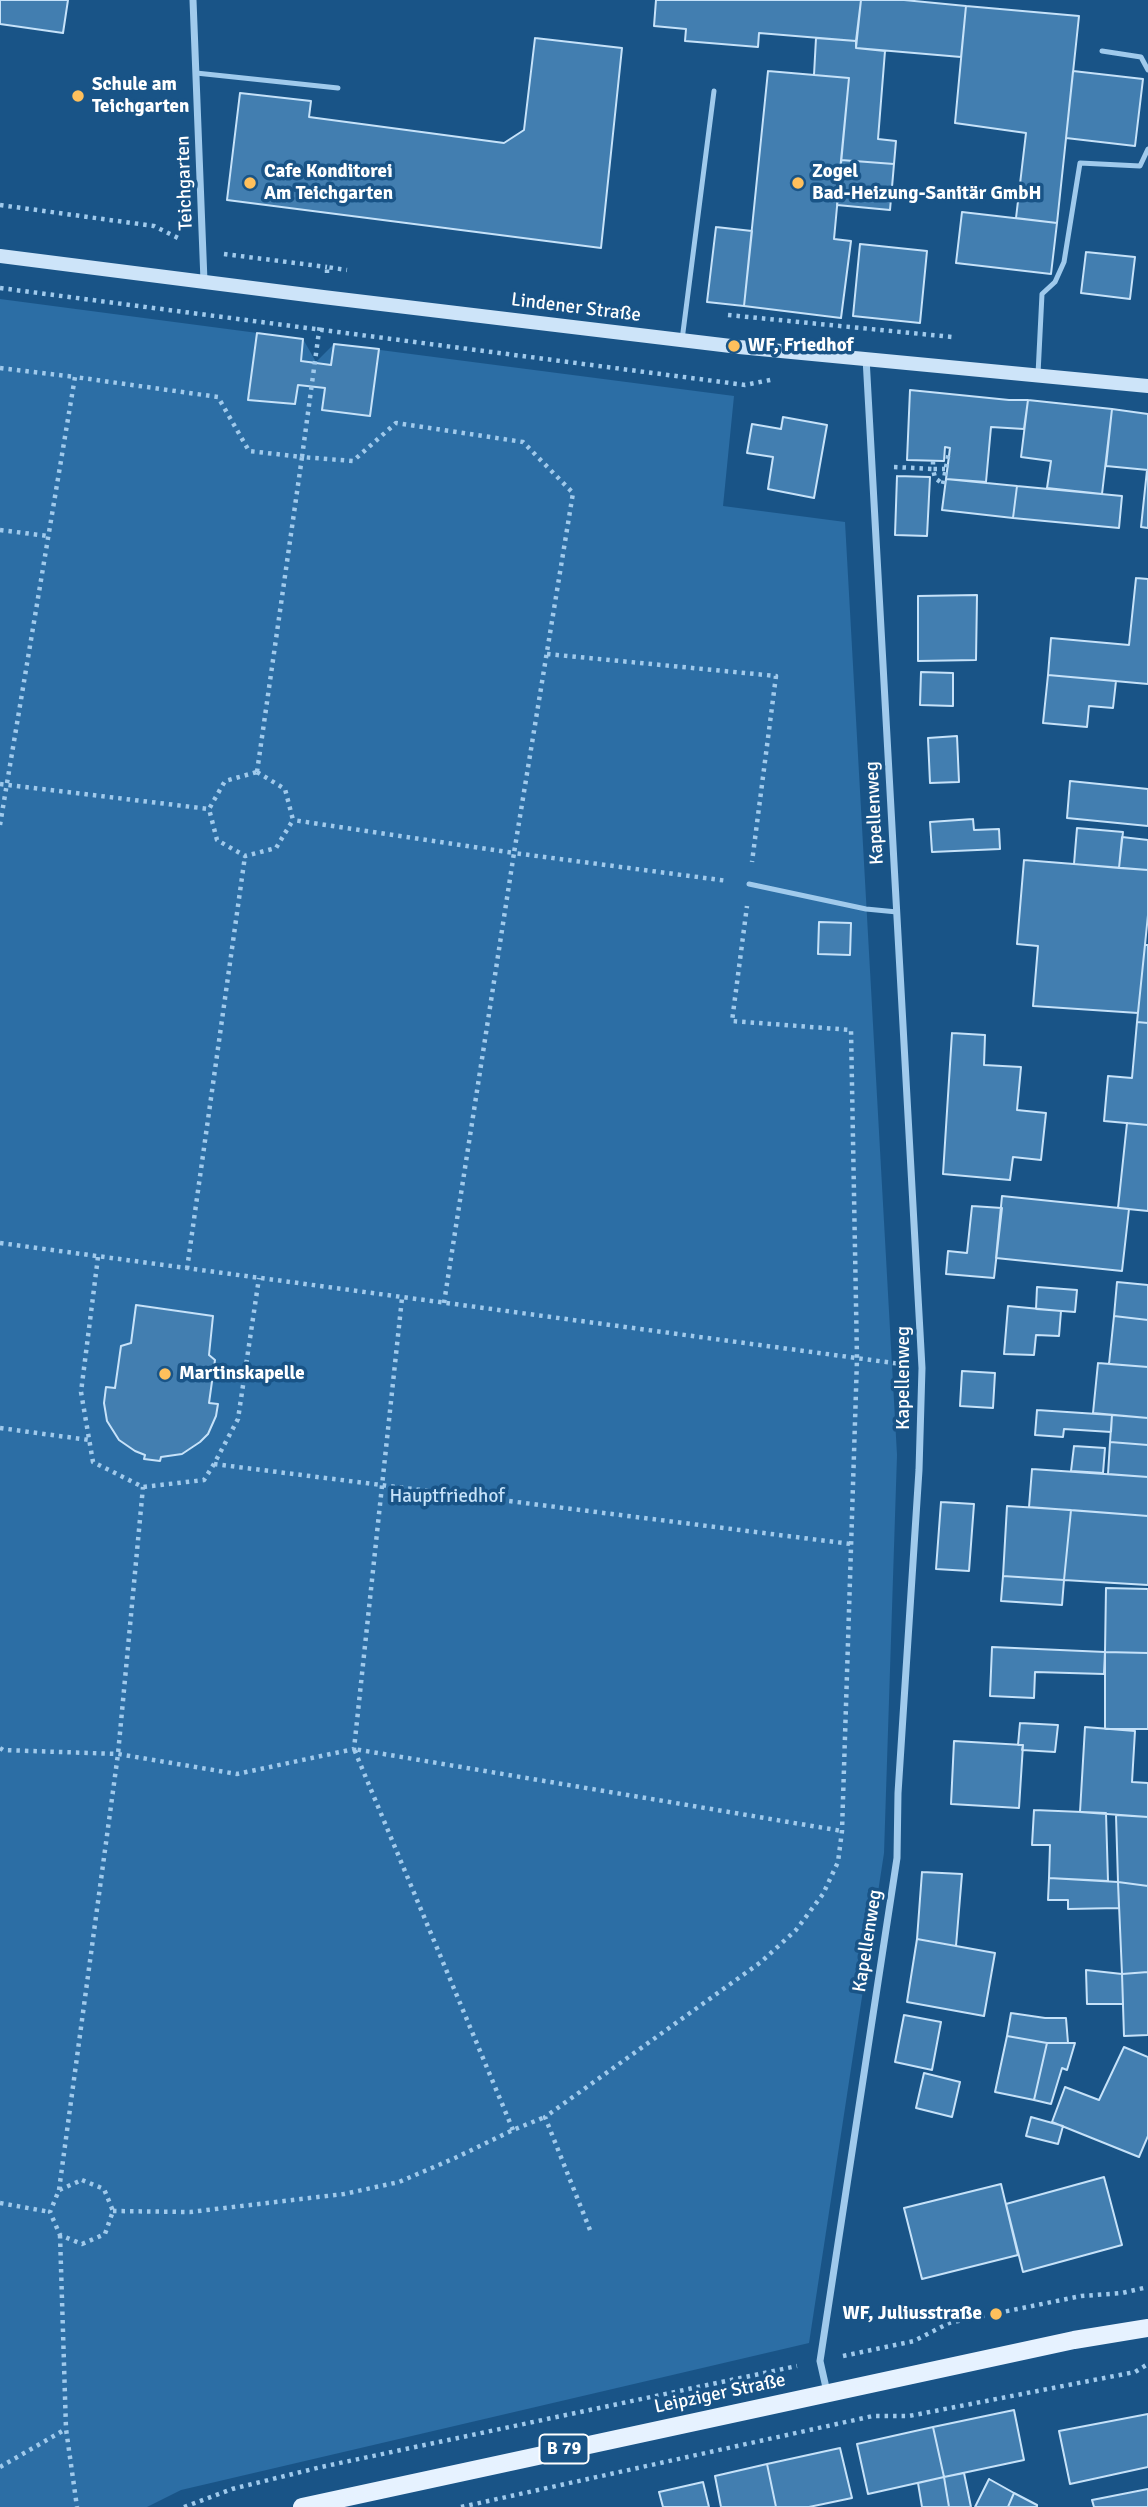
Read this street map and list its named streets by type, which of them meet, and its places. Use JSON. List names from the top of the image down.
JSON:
{
  "streets": {
    "main road": ["Lindener Straße", "Leipziger Straße", "B 79"],
    "street": ["Teichgarten", "Kapellenweg"]
  },
  "crossings": [
    ["Teichgarten", "Lindener Straße"],
    ["Lindener Straße", "Kapellenweg"],
    ["Kapellenweg", "Leipziger Straße"]
  ],
  "parks": ["Hauptfriedhof"],
  "places": [
    "Schule am Teichgarten",
    "Cafe Konditorei Am Teichgarten",
    "Zogel Bad-Heizung-Sanitär GmbH",
    "WF, Friedhof",
    "Martinskapelle",
    "WF, Juliusstraße"
  ]
}
